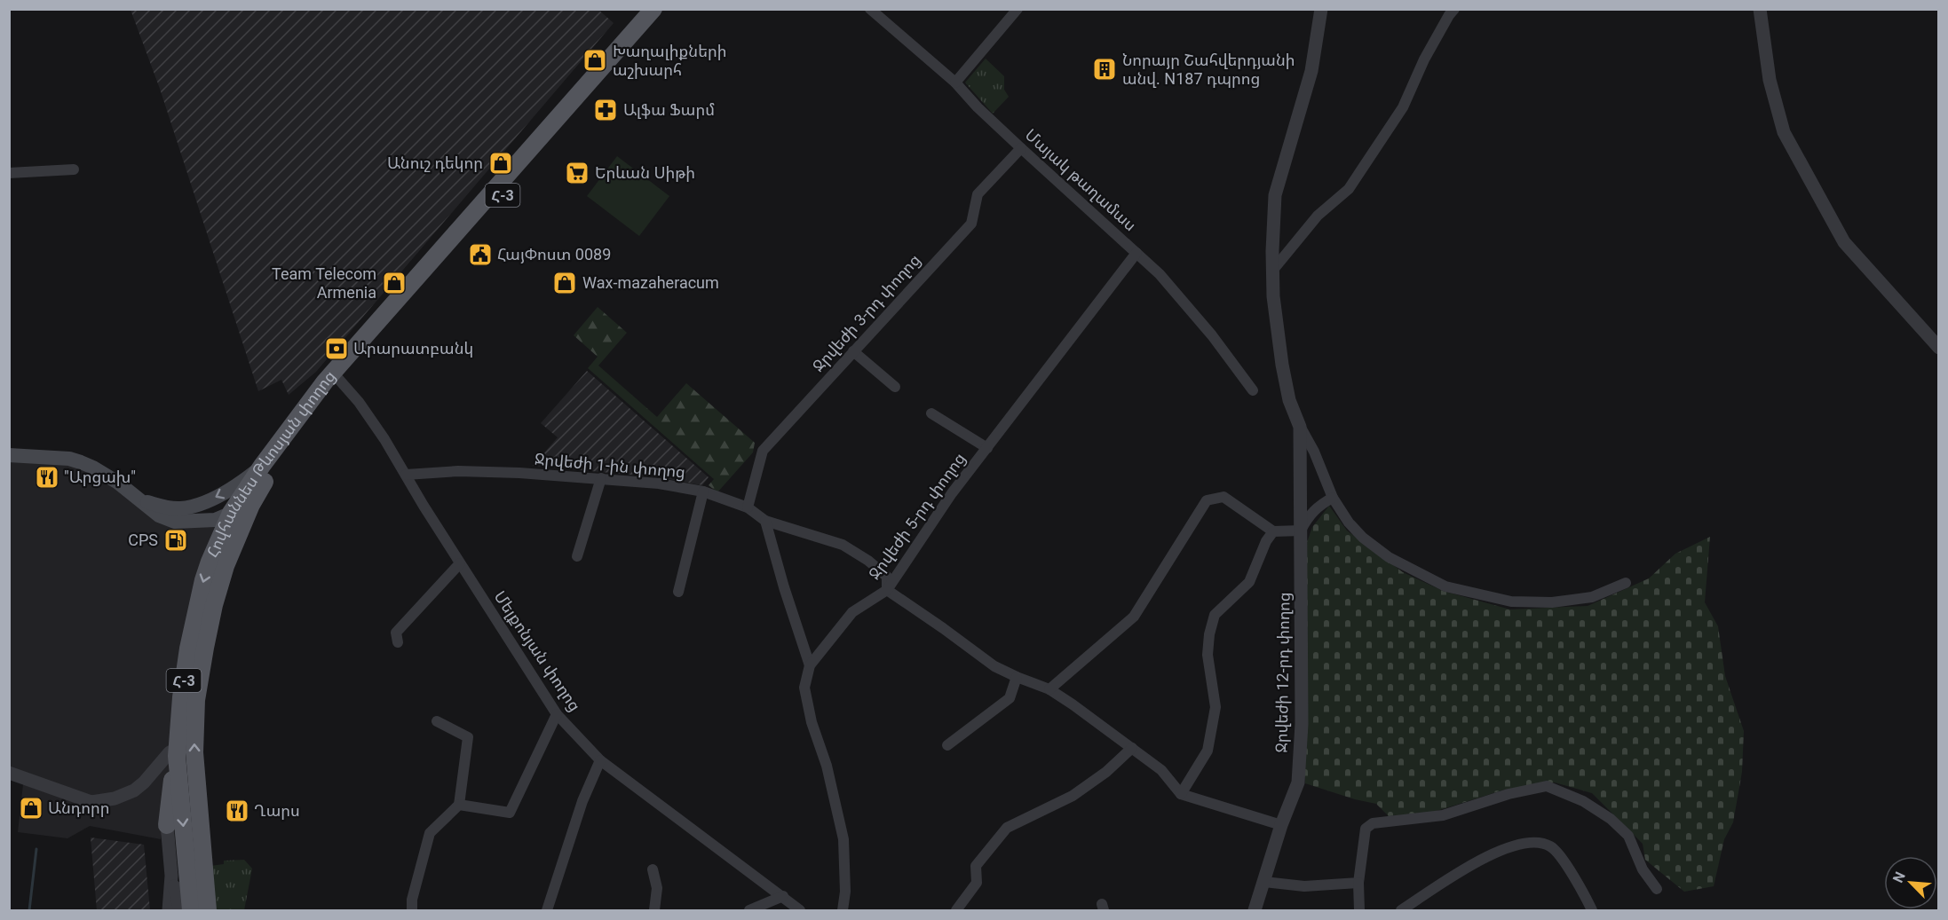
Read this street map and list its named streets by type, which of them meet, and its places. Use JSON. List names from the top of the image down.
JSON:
{
  "streets": {
    "main road": ["Հ-3", "Հովհաննես Թևոսյան փողոց"],
    "street": [
      "Մայակ թաղամաս",
      "Ջրվեժի 3-րդ փողոց",
      "Ջրվեժի 1-ին փողոց",
      "Ջրվեժի 5-րդ փողոց",
      "Մելքոնյան փողոց",
      "Ջրվեժի 12-րդ փողոց"
    ]
  },
  "crossings": [
    ["Մայակ թաղամաս", "Ջրվեժի 3-րդ փողոց"],
    ["Մայակ թաղամաս", "Ջրվեժի 5-րդ փողոց"],
    ["Ջրվեժի 3-րդ փողոց", "Ջրվեժի 1-ին փողոց"],
    ["Ջրվեժի 1-ին փողոց", "Ջրվեժի 5-րդ փողոց"],
    ["Ջրվեժի 1-ին փողոց", "Մելքոնյան փողոց"],
    ["Հովհաննես Թևոսյան փողոց", "Մելքոնյան փողոց"]
  ],
  "places": {
    "shop": [
      "Խաղալիքների աշխարհ",
      "Անուշ դեկոր",
      "Team Telecom Armenia",
      "Wax-mazaheracum",
      "Անդորր"
    ],
    "building": ["Նորայր Շահվերդյանի անվ. N187 դպրոց"],
    "pharmacy": ["Ալֆա Ֆարմ"],
    "supermarket": ["Երևան Սիթի"],
    "public building": ["ՀայՓոստ 0089"],
    "bank": ["Արարատբանկ"],
    "restaurant": ["\"Արցախ\"", "Ղարս"],
    "fuel station": ["CPS"]
  },
  "north": "top left"
}
